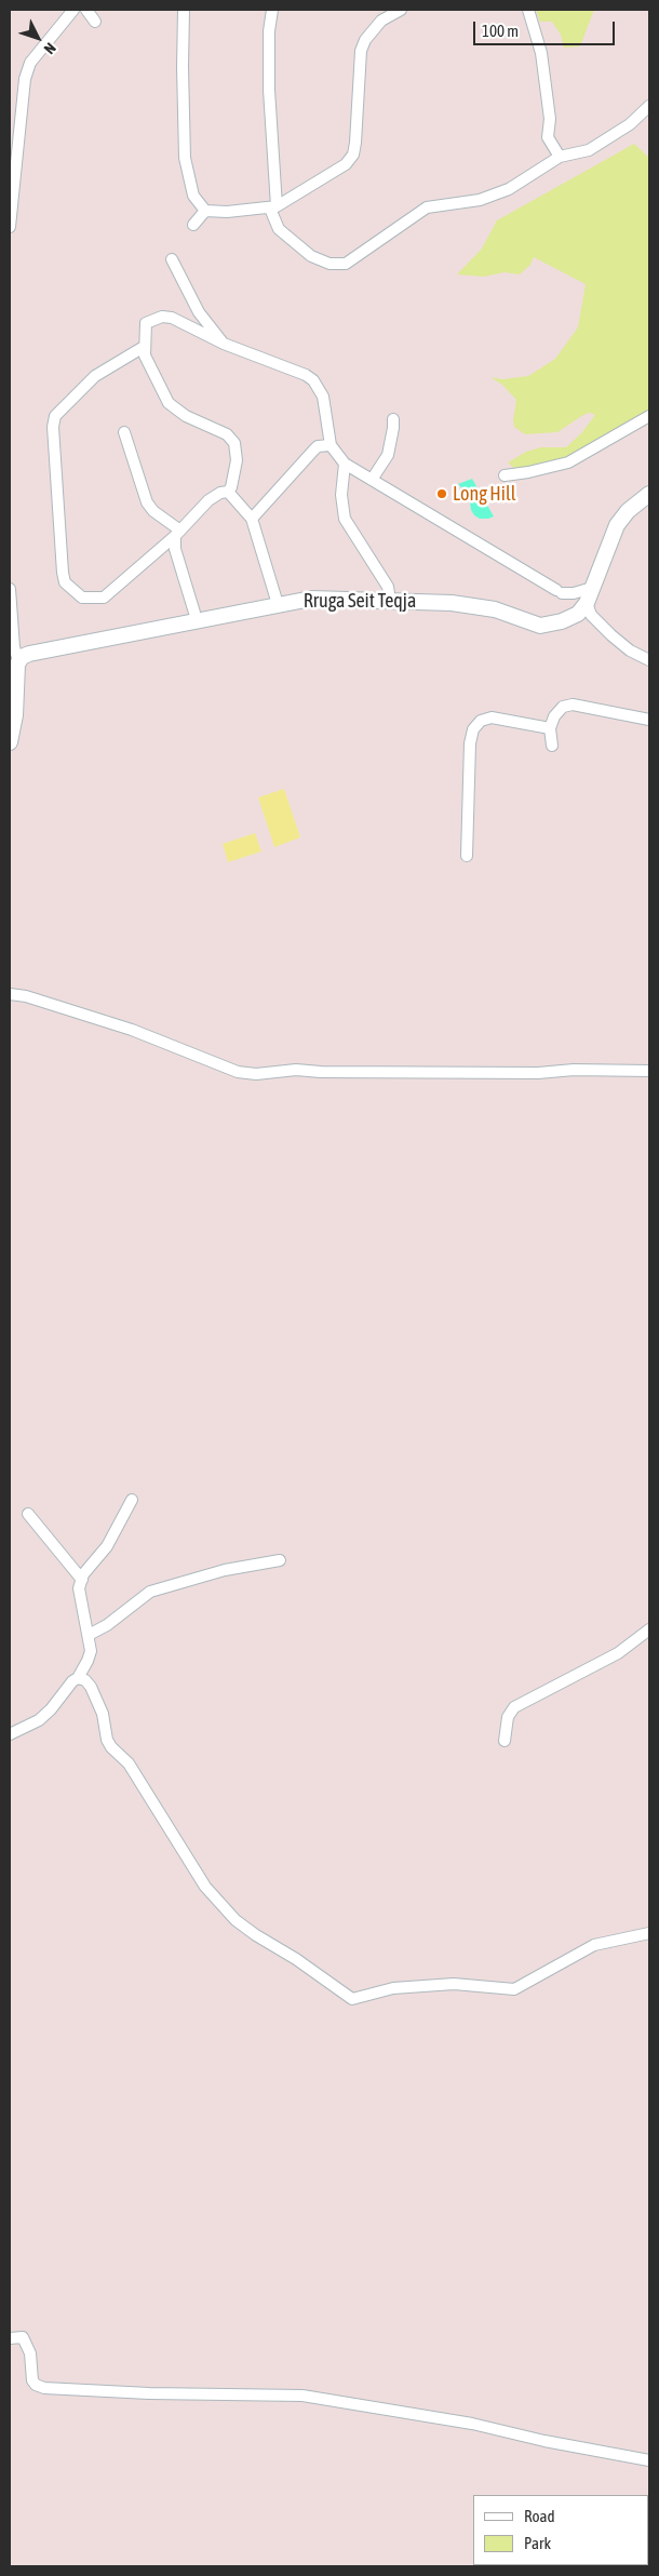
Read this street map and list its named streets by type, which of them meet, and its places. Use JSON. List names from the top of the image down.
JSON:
{
  "streets": {
    "main road": ["Rruga Seit Teqja"]
  },
  "places": ["Long Hill"],
  "legend": ["Road", "Park"],
  "scale_bar": "100 m",
  "north": "bottom right"
}
